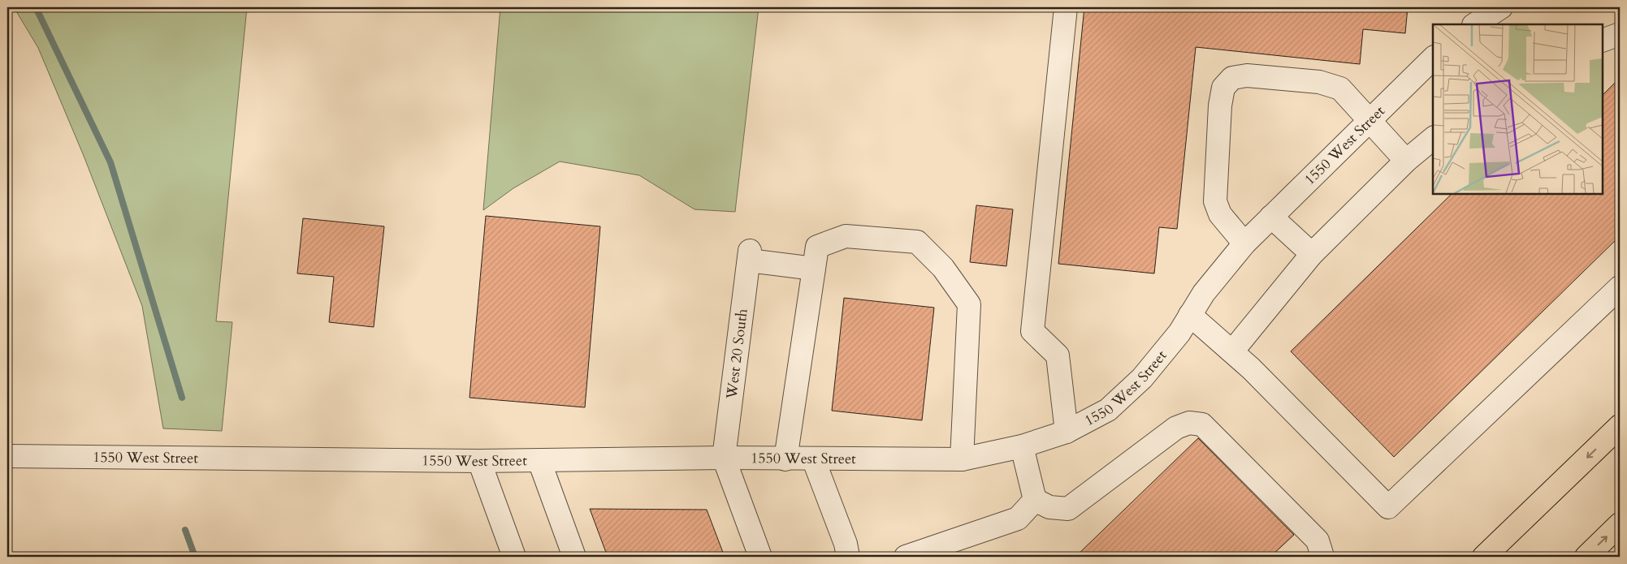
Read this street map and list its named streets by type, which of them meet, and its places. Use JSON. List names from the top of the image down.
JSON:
{
  "streets": {
    "street": ["1550 West Street", "West 20 South"]
  },
  "crossings": [
    ["1550 West Street", "West 20 South"]
  ]
}
